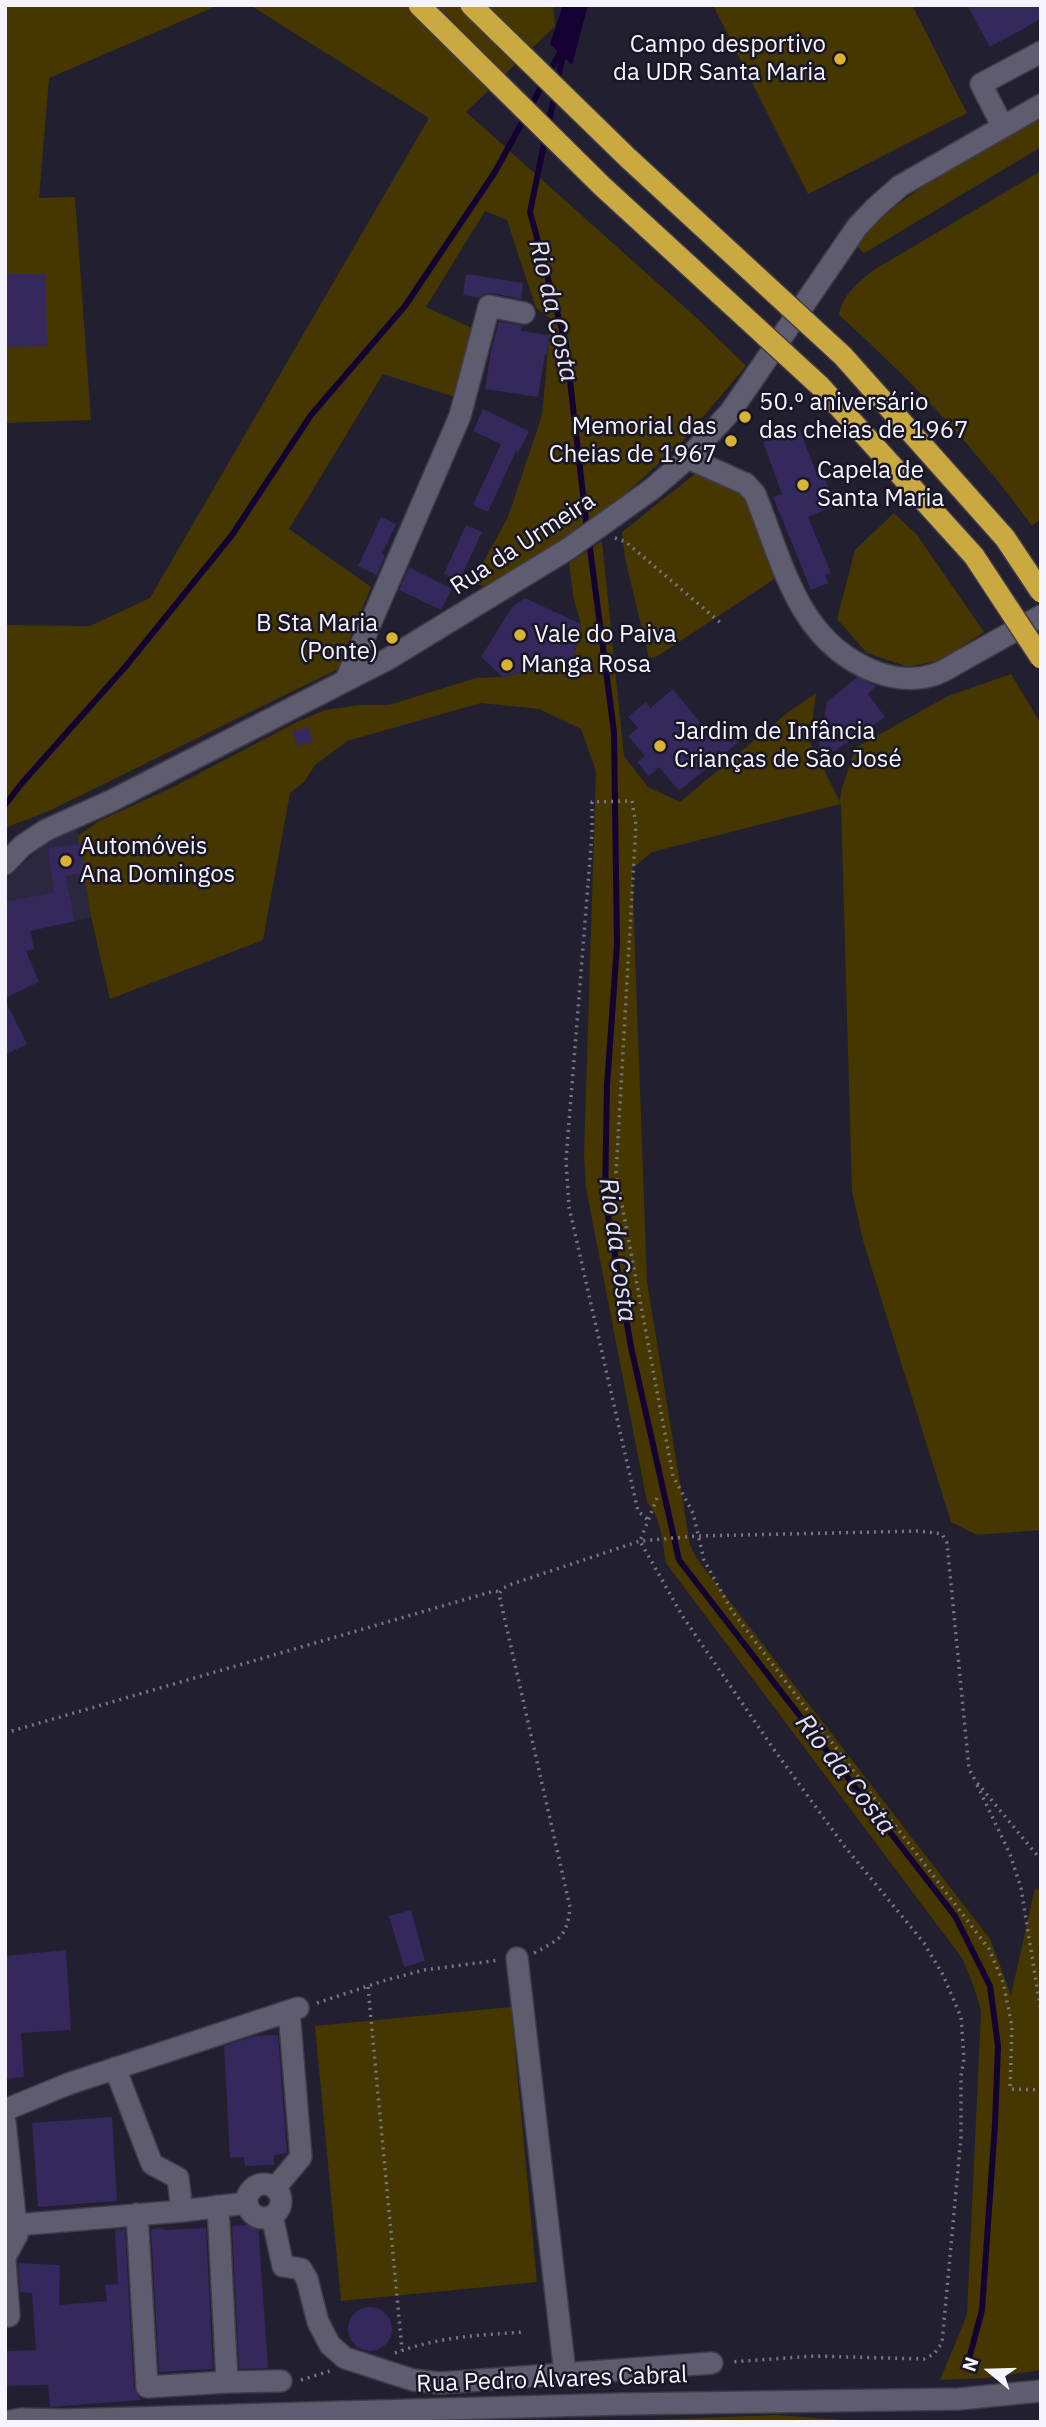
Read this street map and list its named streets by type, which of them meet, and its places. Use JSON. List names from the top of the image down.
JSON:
{
  "streets": {
    "street": ["Rua da Urmeira", "Rua Pedro Álvares Cabral"]
  },
  "water": ["Rio da Costa"],
  "places": [
    "Campo desportivo da UDR Santa Maria",
    "50.º aniversário das cheias de 1967",
    "Memorial das Cheias de 1967",
    "Capela de Santa Maria",
    "Vale do Paiva",
    "B Sta Maria (Ponte)",
    "Manga Rosa",
    "Jardim de Infância Crianças de São José",
    "Automóveis Ana Domingos"
  ],
  "north": "left"
}
